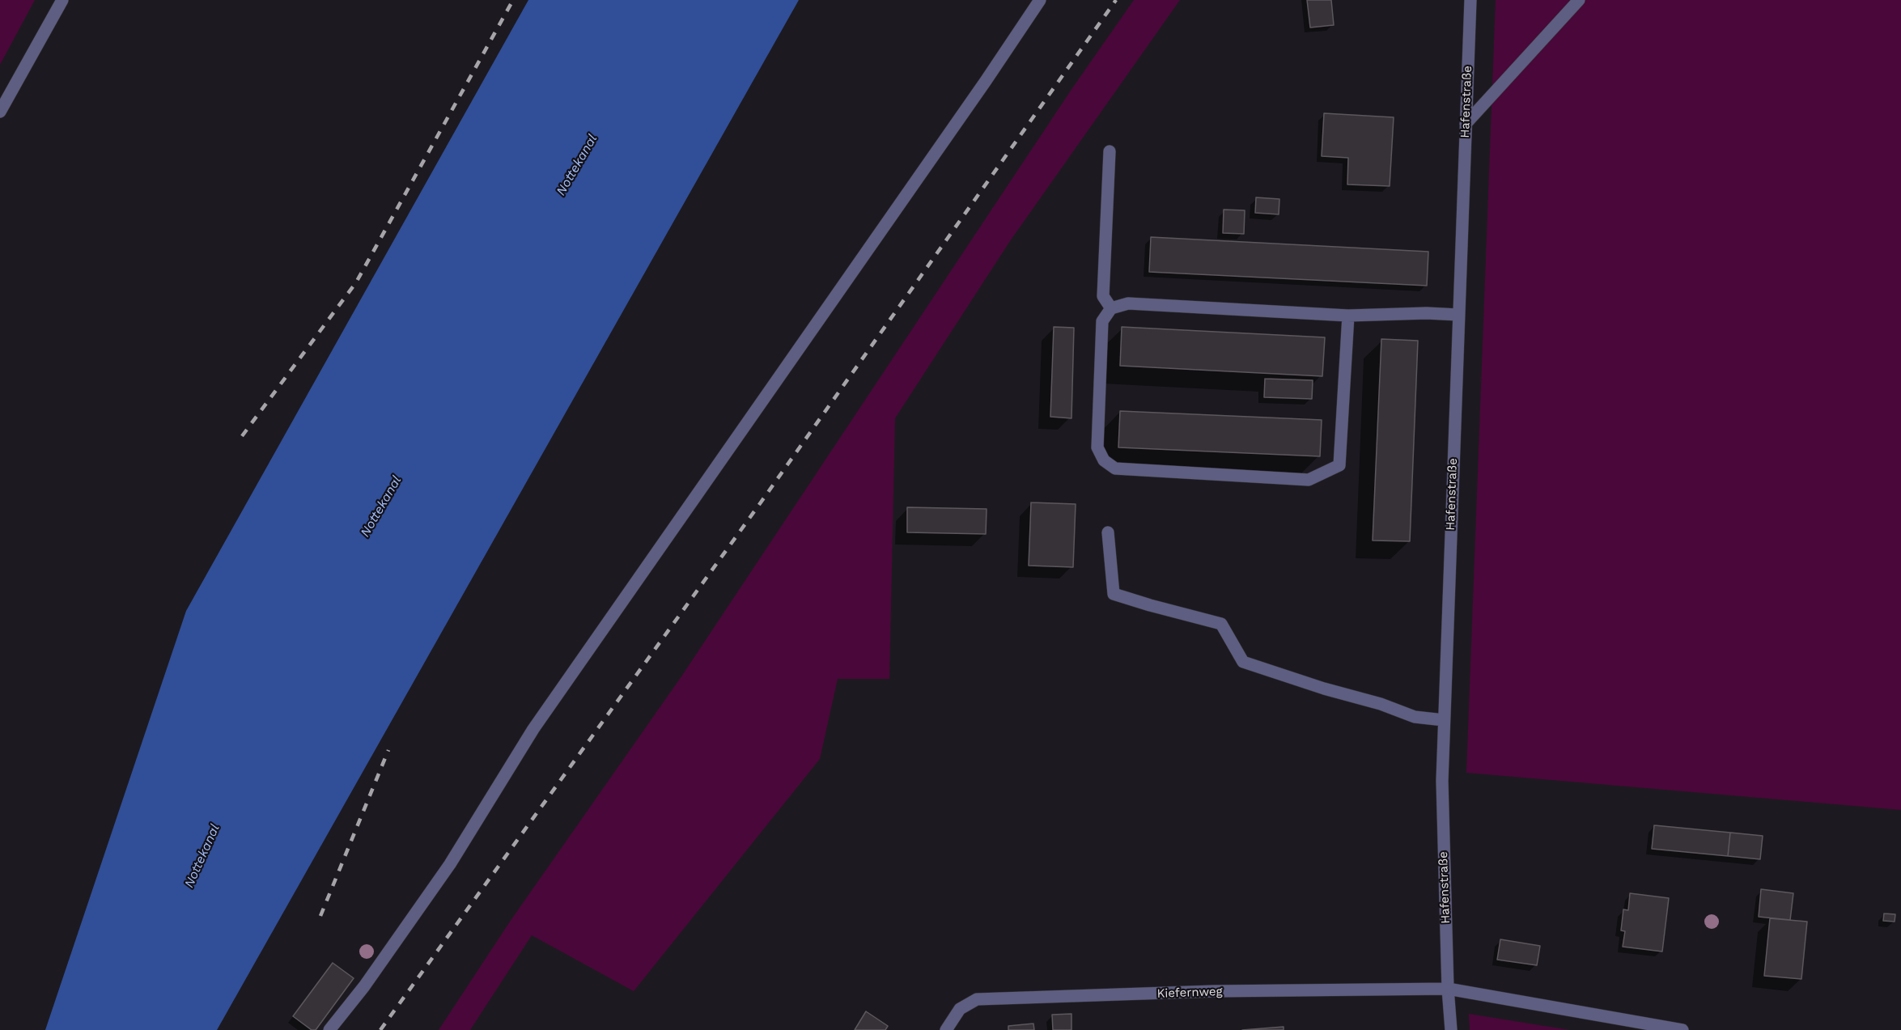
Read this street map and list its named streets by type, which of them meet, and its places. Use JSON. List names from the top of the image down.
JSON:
{
  "streets": {
    "street": ["Hafenstraße", "Kiefernweg"]
  },
  "crossings": [
    ["Hafenstraße", "Kiefernweg"]
  ],
  "water": ["Nottekanal"]
}
